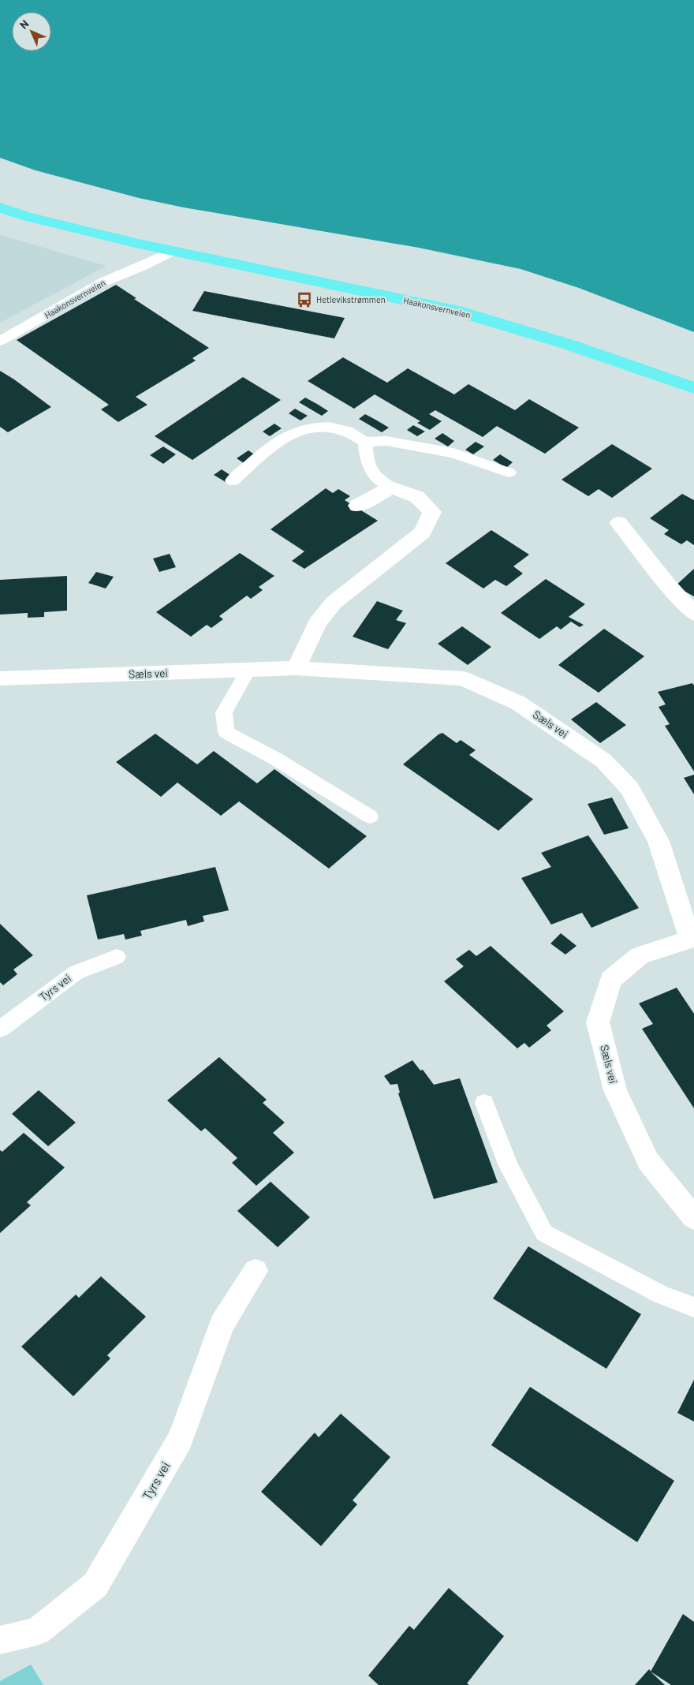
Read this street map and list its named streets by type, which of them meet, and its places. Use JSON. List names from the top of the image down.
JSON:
{
  "streets": {
    "main road": ["Haakonsvernveien"],
    "street": ["Sæls vei", "Tyrs vei"]
  },
  "places": {
    "bus stop": ["Hetlevikstrømmen"]
  },
  "north": "top left"
}
